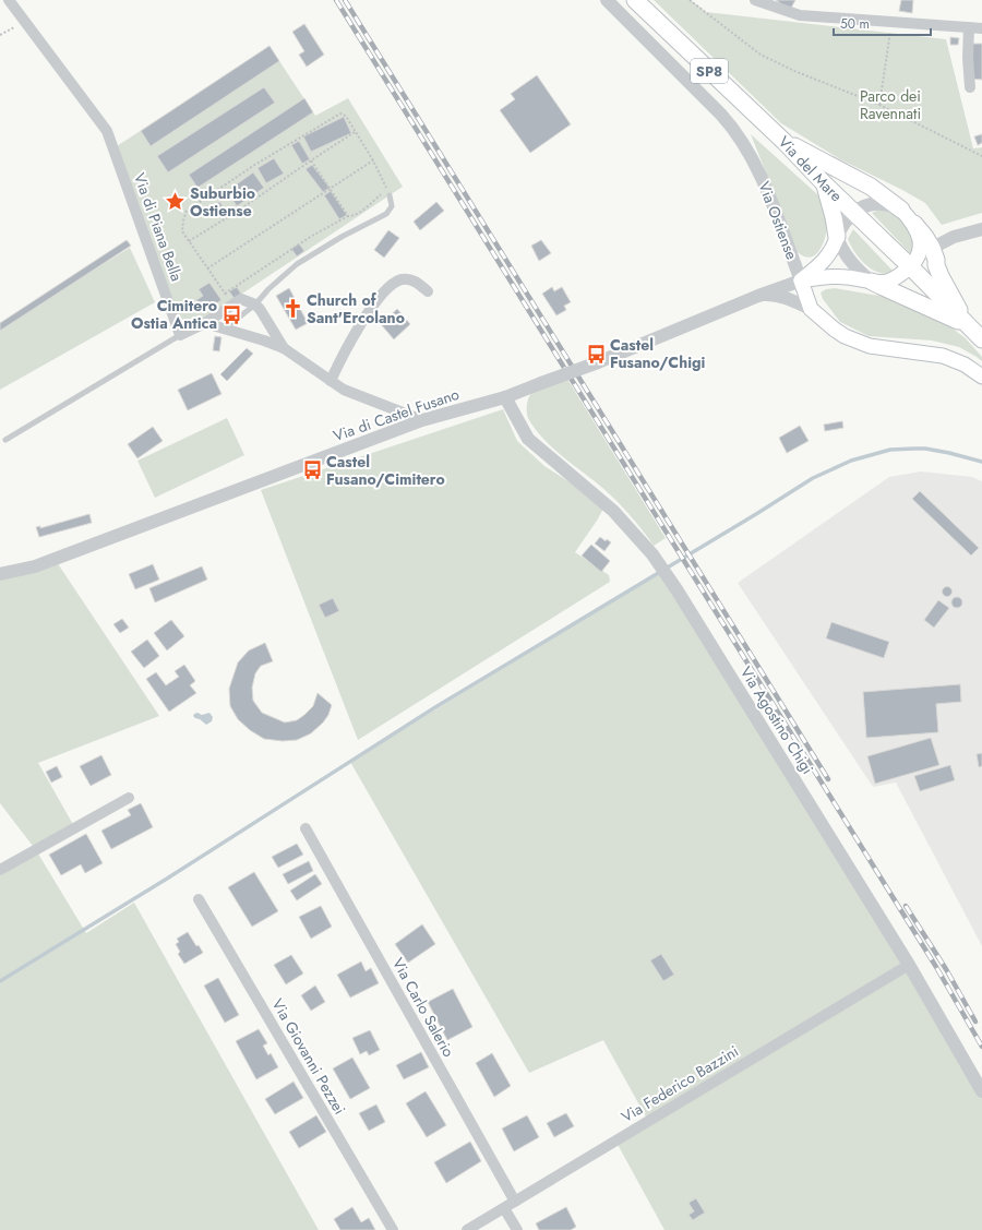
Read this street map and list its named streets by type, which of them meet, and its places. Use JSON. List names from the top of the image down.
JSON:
{
  "streets": {
    "main road": ["SP8", "Via del Mare", "Via Ostiense"],
    "street": [
      "Via di Piana Bella",
      "Via di Castel Fusano",
      "Via Agostino Chigi",
      "Via Carlo Salerio",
      "Via Giovanni Pezzei",
      "Via Federico Bazzini"
    ]
  },
  "crossings": [
    ["Via Ostiense", "Via di Castel Fusano"],
    ["Via di Castel Fusano", "Via Agostino Chigi"],
    ["Via Agostino Chigi", "Via Federico Bazzini"],
    ["Via Carlo Salerio", "Via Federico Bazzini"]
  ],
  "parks": ["Parco dei Ravennati"],
  "places": {
    "place": ["Suburbio Ostiense"],
    "church": ["Church of Sant'Ercolano"],
    "bus stop": ["Cimitero Ostia Antica", "Castel Fusano/Chigi", "Castel Fusano/Cimitero"]
  },
  "scale_bar": "50 m"
}
